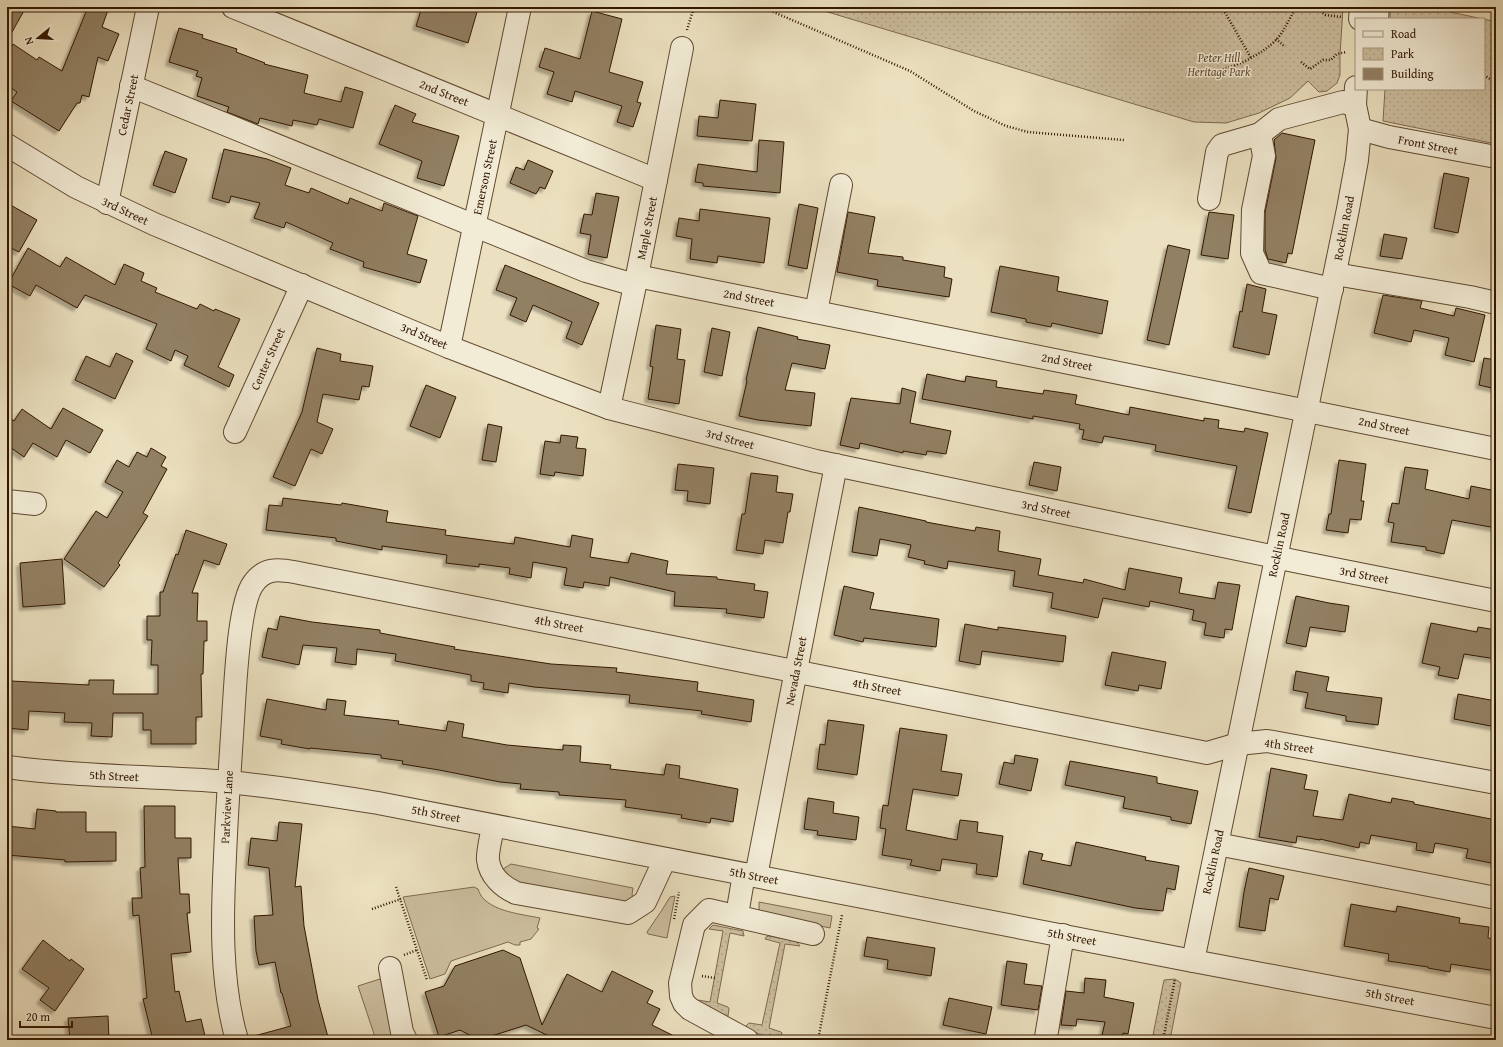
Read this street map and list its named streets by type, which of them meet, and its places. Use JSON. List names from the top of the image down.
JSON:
{
  "streets": {
    "street": [
      "2nd Street",
      "Cedar Street",
      "Front Street",
      "Emerson Street",
      "3rd Street",
      "Maple Street",
      "Rocklin Road",
      "Center Street",
      "4th Street",
      "Nevada Street",
      "5th Street",
      "Parkview Lane"
    ]
  },
  "crossings": [
    ["2nd Street", "Cedar Street"],
    ["2nd Street", "Emerson Street"],
    ["2nd Street", "Maple Street"],
    ["2nd Street", "Rocklin Road"],
    ["Cedar Street", "3rd Street"],
    ["Front Street", "Rocklin Road"],
    ["Emerson Street", "3rd Street"],
    ["3rd Street", "Maple Street"],
    ["3rd Street", "Rocklin Road"],
    ["3rd Street", "Center Street"],
    ["3rd Street", "Nevada Street"],
    ["Rocklin Road", "4th Street"],
    ["Rocklin Road", "5th Street"],
    ["4th Street", "Nevada Street"],
    ["4th Street", "Parkview Lane"],
    ["Nevada Street", "5th Street"],
    ["5th Street", "Parkview Lane"]
  ],
  "parks": ["Peter Hill Heritage Park"],
  "legend": ["Road", "Park", "Building"],
  "scale_bar": "20 m",
  "north": "left"
}
